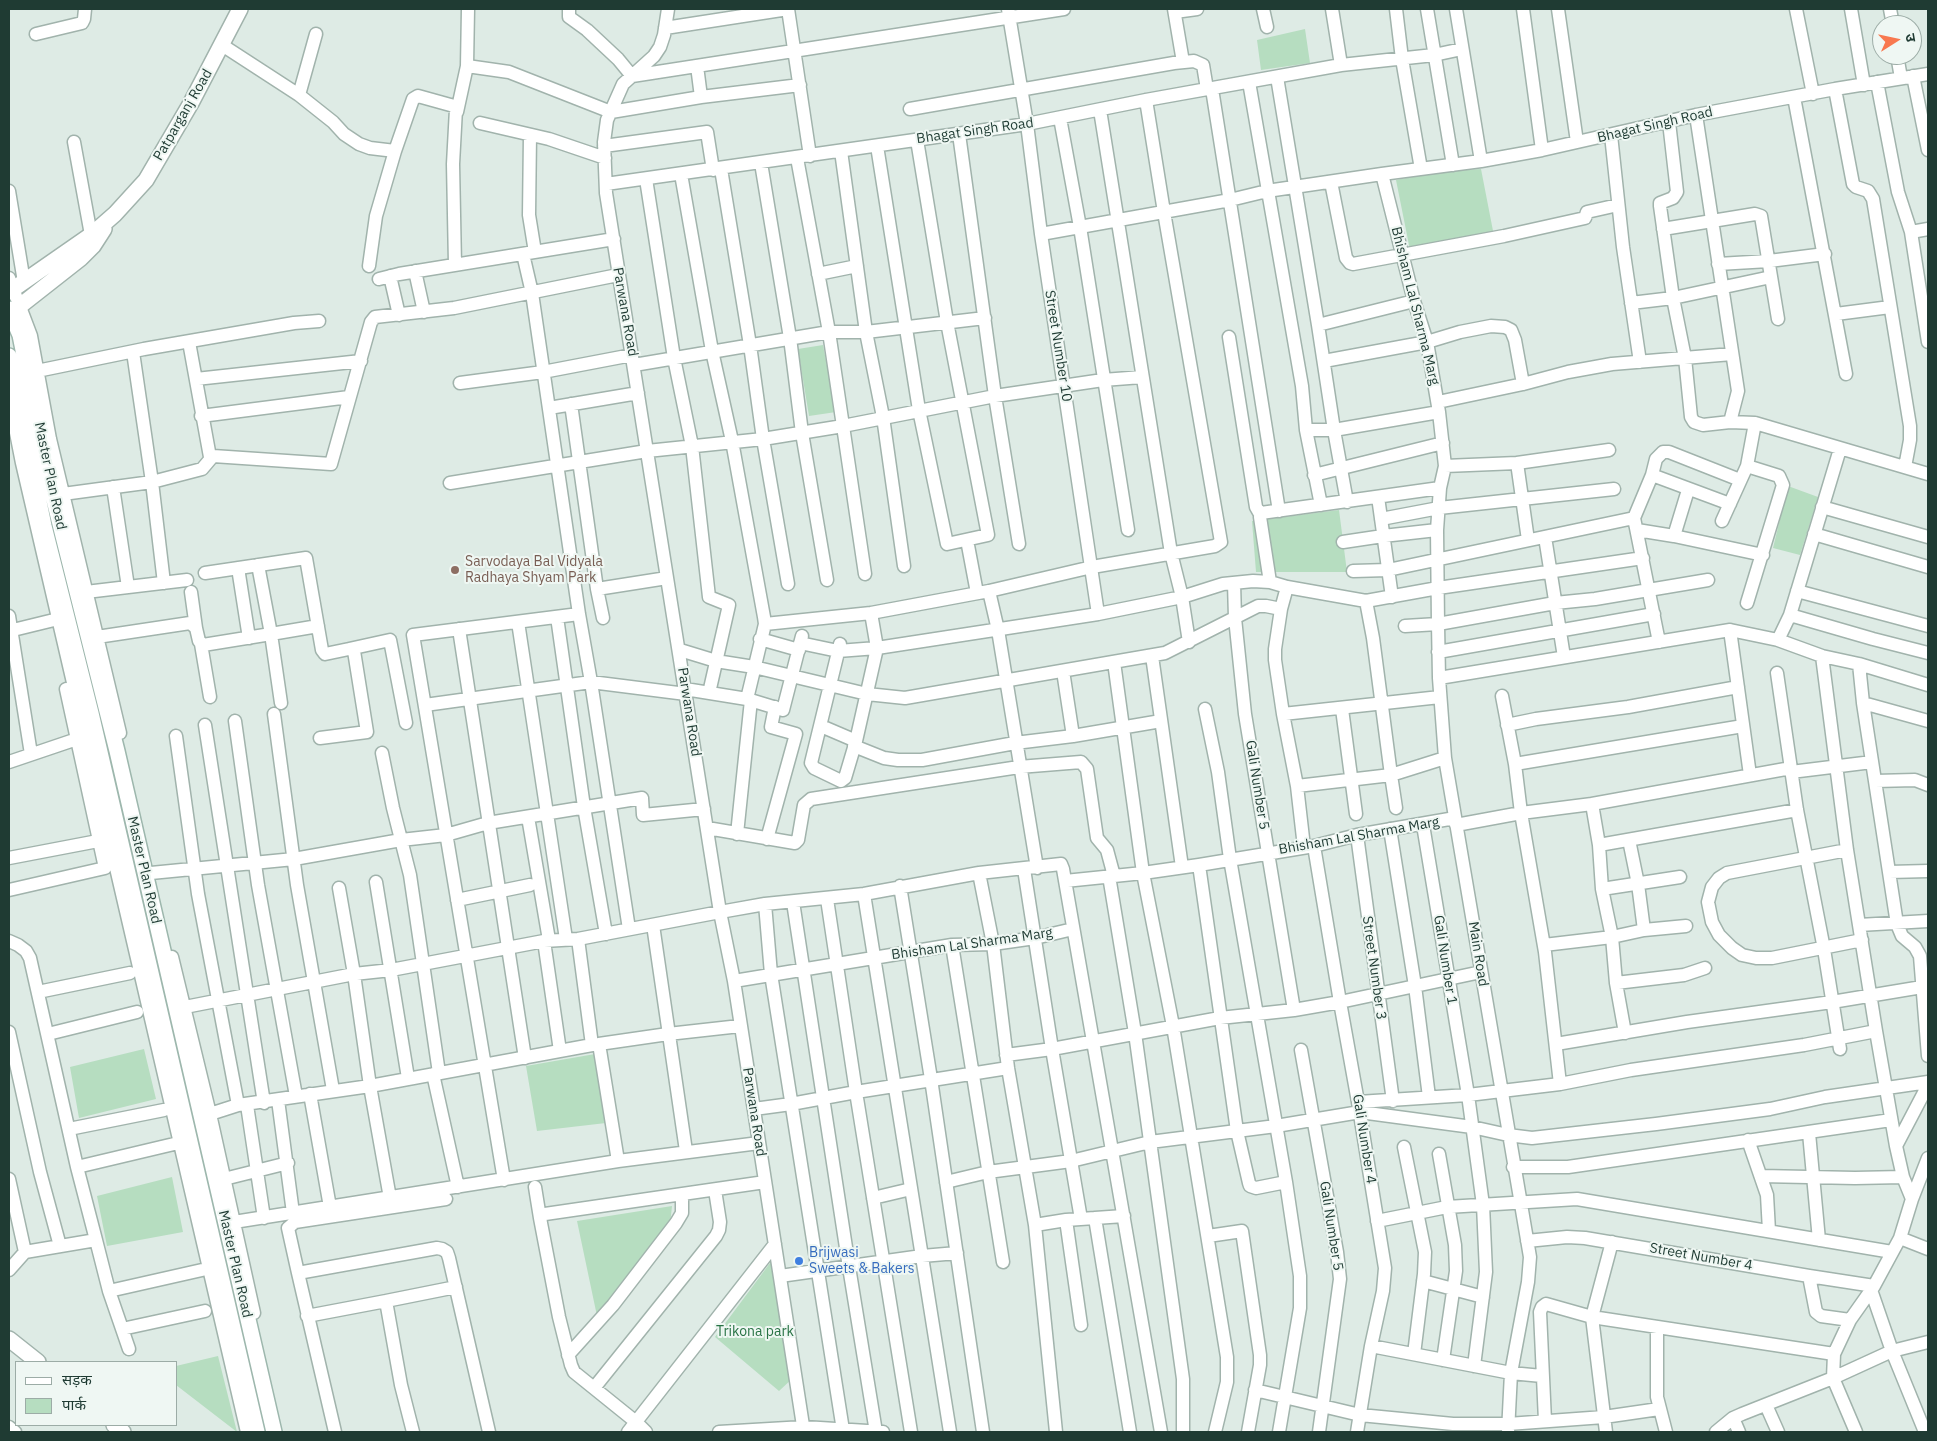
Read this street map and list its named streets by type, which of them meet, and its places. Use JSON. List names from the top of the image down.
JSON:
{
  "streets": {
    "main road": ["Patparganj Road", "Master Plan Road"],
    "street": [
      "Bhagat Singh Road",
      "Bhisham Lal Sharma Marg",
      "Parwana Road",
      "Street Number 10",
      "Gali Number 5",
      "Main Road",
      "Gali Number 1",
      "Street Number 3",
      "Gali Number 4",
      "Street Number 4"
    ]
  },
  "crossings": [
    ["Patparganj Road", "Master Plan Road"],
    ["Bhagat Singh Road", "Bhisham Lal Sharma Marg"],
    ["Bhagat Singh Road", "Parwana Road"],
    ["Bhagat Singh Road", "Street Number 10"],
    ["Bhisham Lal Sharma Marg", "Parwana Road"],
    ["Bhisham Lal Sharma Marg", "Gali Number 5"],
    ["Bhisham Lal Sharma Marg", "Main Road"],
    ["Bhisham Lal Sharma Marg", "Gali Number 1"],
    ["Bhisham Lal Sharma Marg", "Street Number 3"],
    ["Bhisham Lal Sharma Marg", "Gali Number 4"],
    ["Main Road", "Street Number 4"]
  ],
  "parks": ["Trikona park"],
  "places": ["Sarvodaya Bal Vidyala Radhaya Shyam Park", "Brijwasi Sweets & Bakers"],
  "legend": ["सड़क", "पार्क"],
  "north": "right"
}
